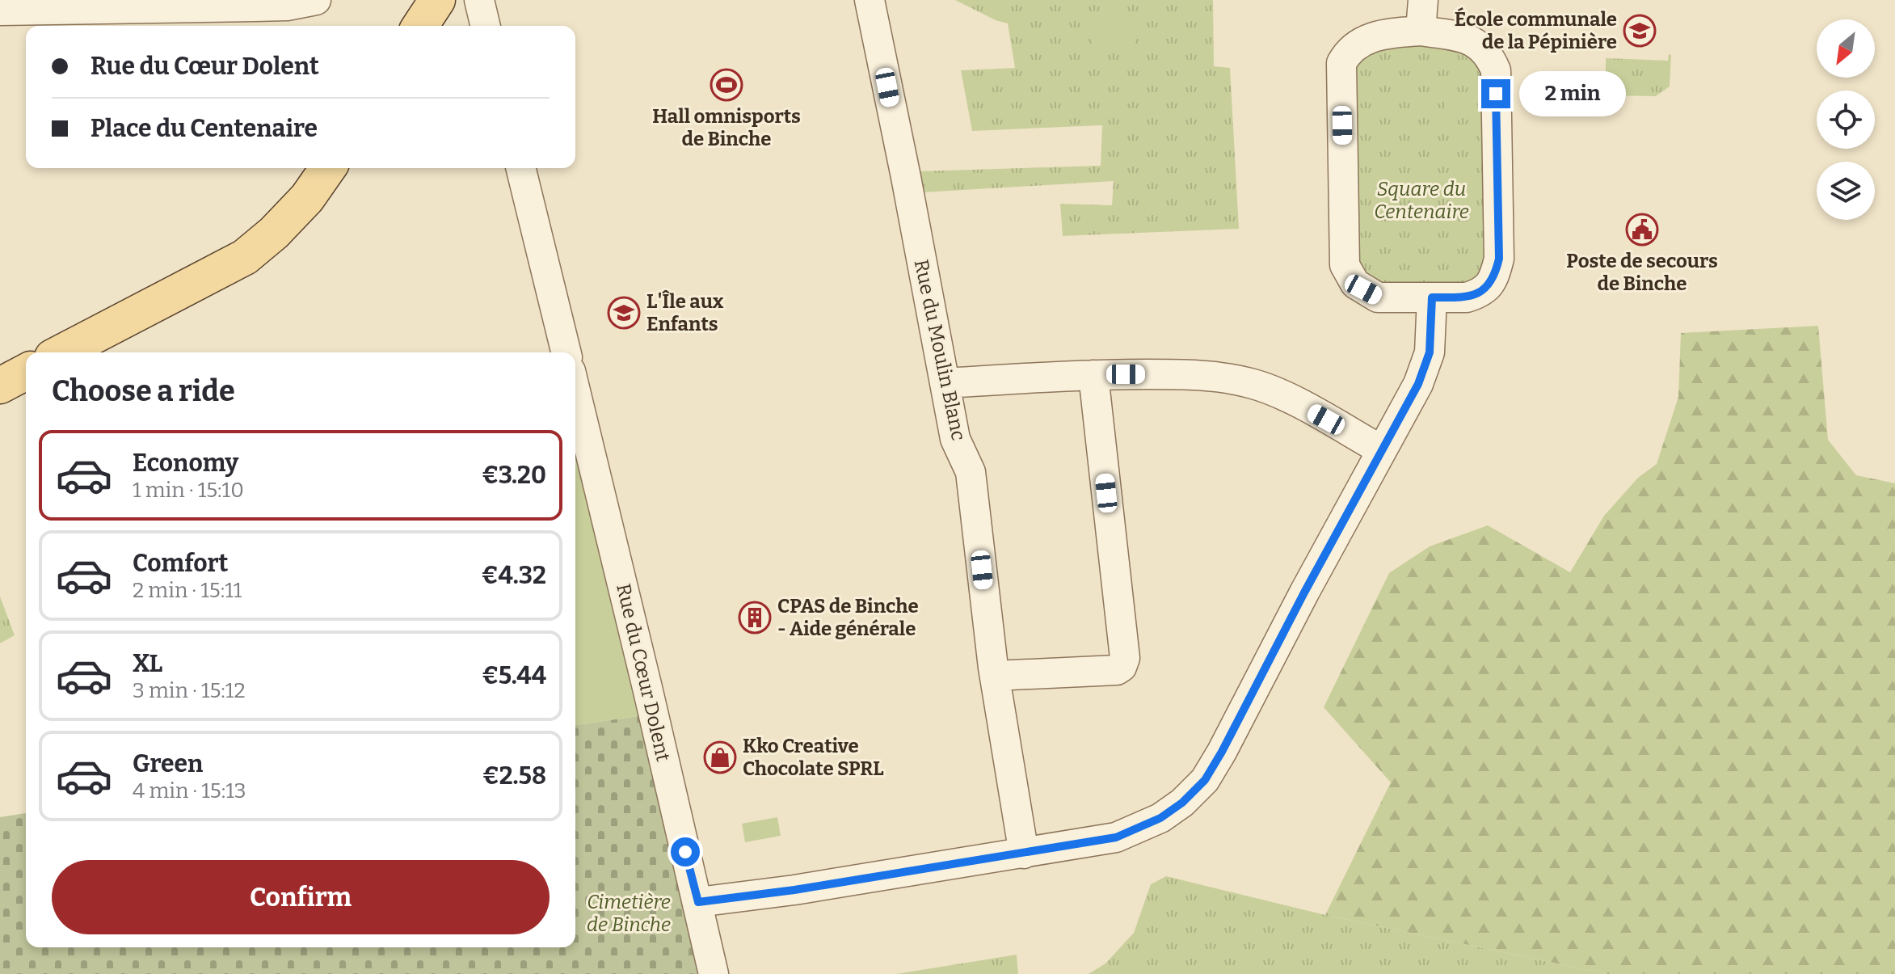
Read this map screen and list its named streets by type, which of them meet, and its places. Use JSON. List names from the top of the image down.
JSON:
{
  "streets": {
    "street": ["Rue du Moulin Blanc", "Rue du Cœur Dolent"]
  },
  "parks": ["Square du Centenaire", "Cimetière de Binche"],
  "places": {
    "school or university": ["École communale de la Pépinière", "L'Île aux Enfants"],
    "sports": ["Hall omnisports de Binche"],
    "public building": ["Poste de secours de Binche"],
    "building": ["CPAS de Binche - Aide générale"],
    "shop": ["Kko Creative Chocolate SPRL"]
  },
  "north": "bottom left",
  "page": {
    "banner": ["Rue du Cœur Dolent", "Place du Centenaire"],
    "bubble": "2 min",
    "heading": "Choose a ride",
    "list": [
      {
        "name": "Economy",
        "note": "1 min · 15:10",
        "value": "€3.20"
      },
      {
        "name": "Comfort",
        "note": "2 min · 15:11",
        "value": "€4.32"
      },
      {
        "name": "XL",
        "note": "3 min · 15:12",
        "value": "€5.44"
      },
      {
        "name": "Green",
        "note": "4 min · 15:13",
        "value": "€2.58"
      }
    ],
    "buttons": "Confirm"
  }
}
